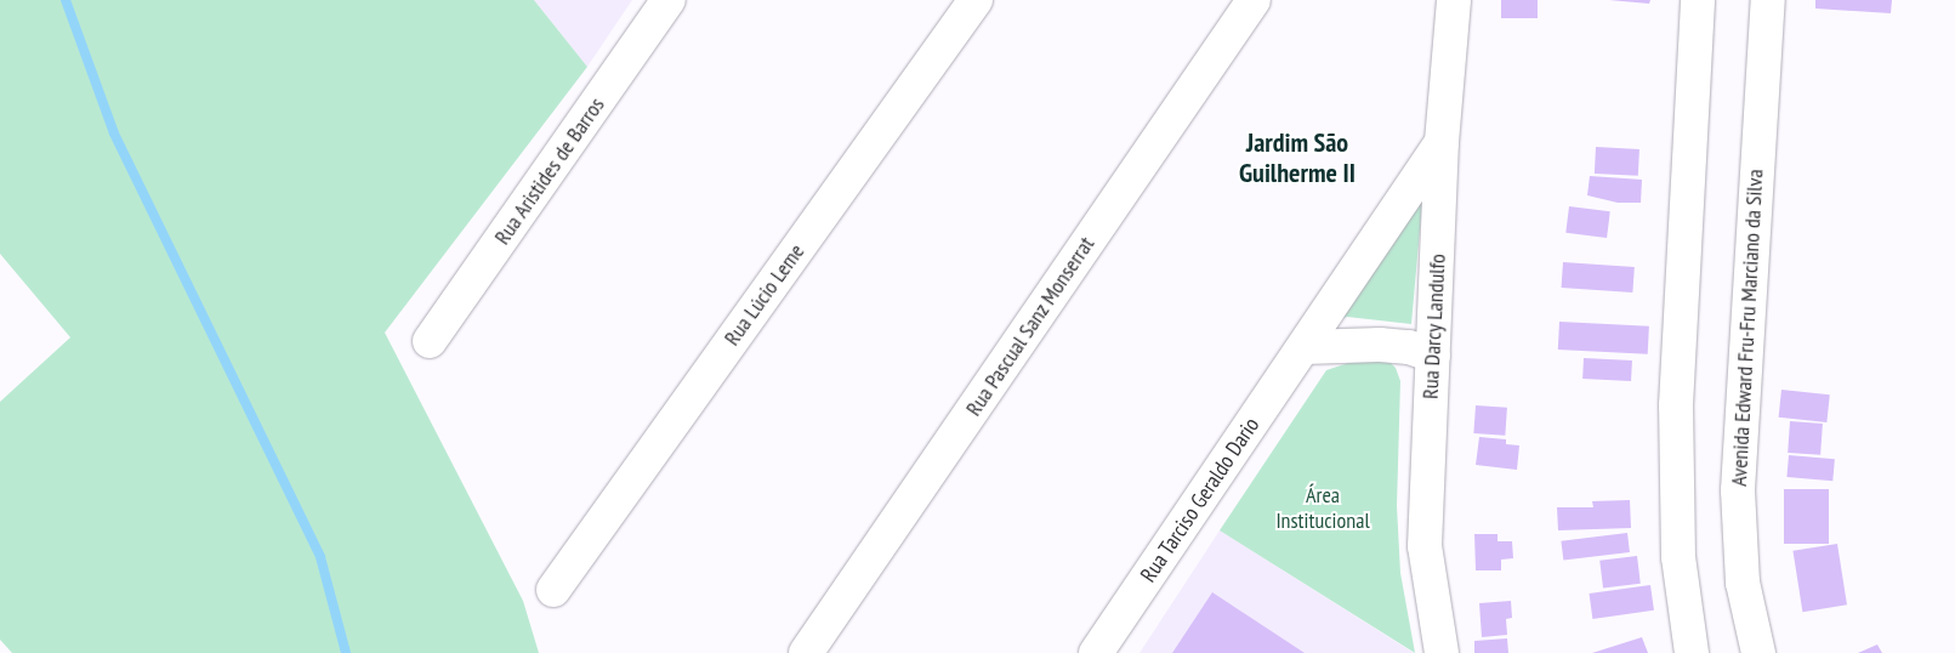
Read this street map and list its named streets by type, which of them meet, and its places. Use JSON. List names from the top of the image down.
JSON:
{
  "streets": {
    "street": [
      "Rua Aristides de Barros",
      "Rua Lúcio Leme",
      "Rua Pascual Sanz Monserrat",
      "Rua Darcy Landulfo",
      "Avenida Edward Fru-Fru Marciano da Silva",
      "Rua Tarciso Geraldo Dario"
    ]
  },
  "crossings": [
    ["Rua Darcy Landulfo", "Rua Tarciso Geraldo Dario"]
  ],
  "districts": ["Jardim São Guilherme II"],
  "parks": ["Área Institucional"]
}
